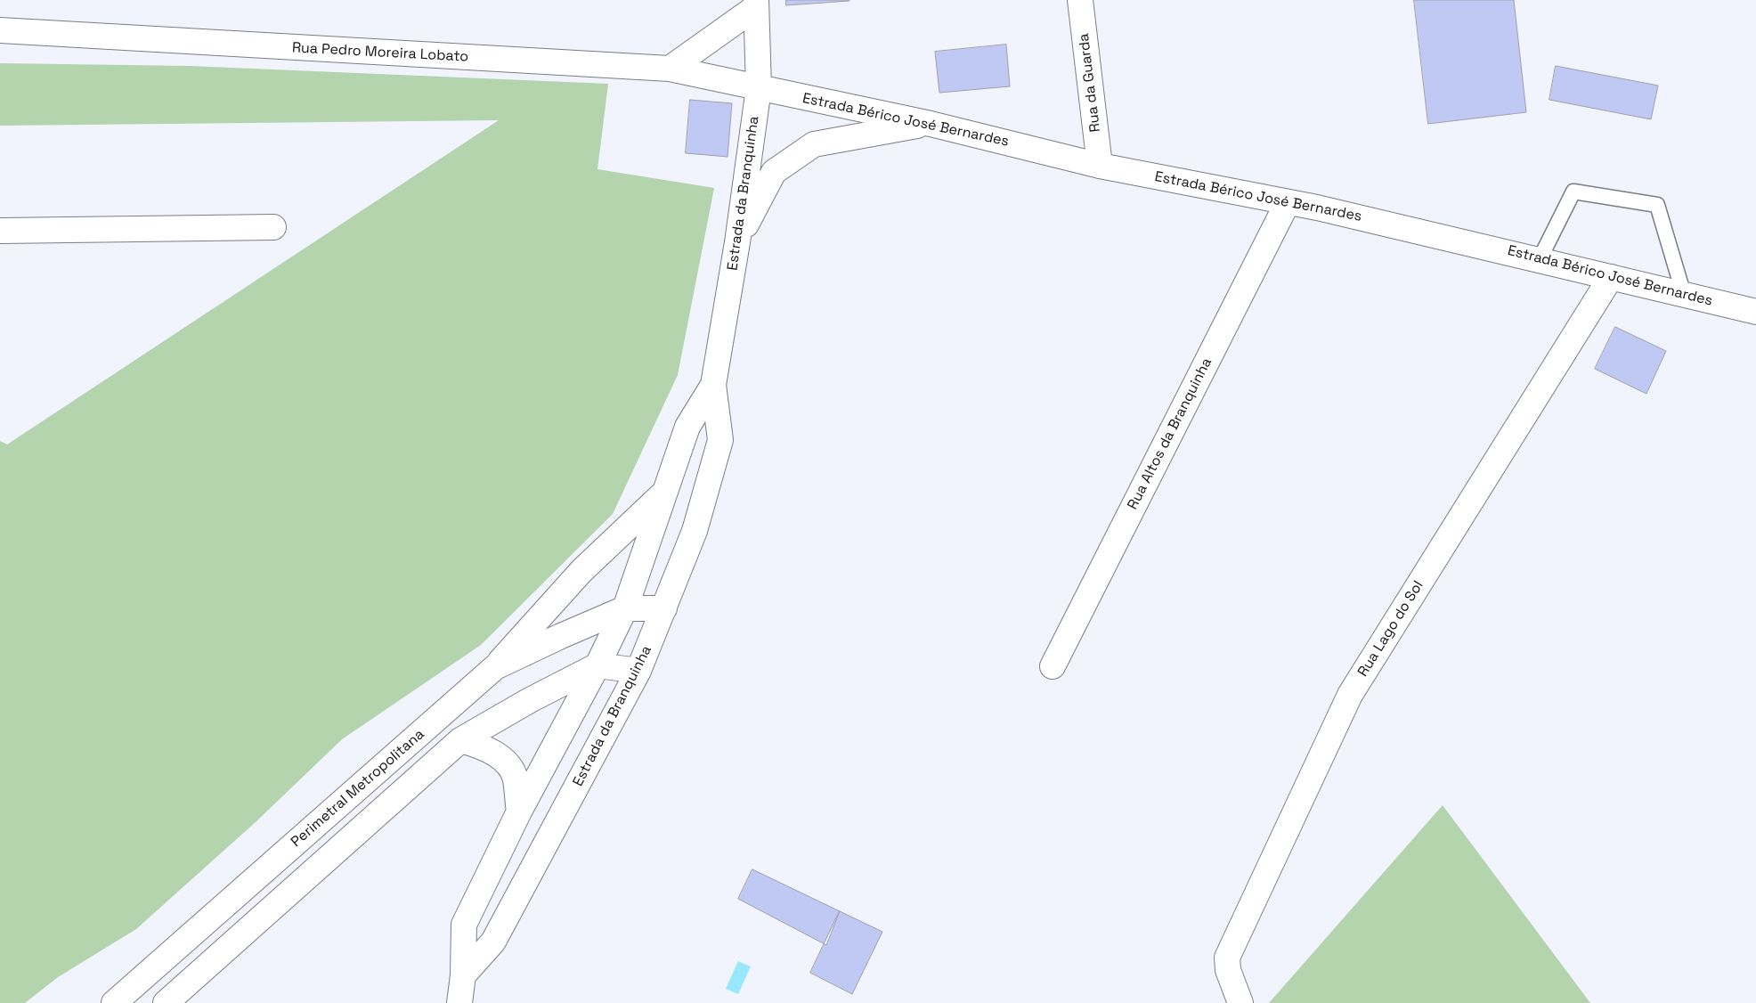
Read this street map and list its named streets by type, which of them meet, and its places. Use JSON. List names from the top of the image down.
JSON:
{
  "streets": {
    "main road": [
      "Rua Pedro Moreira Lobato",
      "Rua da Guarda",
      "Estrada Bérico José Bernardes",
      "Estrada da Branquinha",
      "Rua Altos da Branquinha",
      "Rua Lago do Sol",
      "Perimetral Metropolitana"
    ]
  },
  "crossings": [
    ["Rua Pedro Moreira Lobato", "Estrada Bérico José Bernardes"],
    ["Rua Pedro Moreira Lobato", "Estrada da Branquinha"],
    ["Rua da Guarda", "Estrada Bérico José Bernardes"],
    ["Estrada Bérico José Bernardes", "Estrada da Branquinha"],
    ["Estrada Bérico José Bernardes", "Rua Altos da Branquinha"],
    ["Estrada Bérico José Bernardes", "Rua Lago do Sol"],
    ["Estrada da Branquinha", "Perimetral Metropolitana"]
  ]
}
